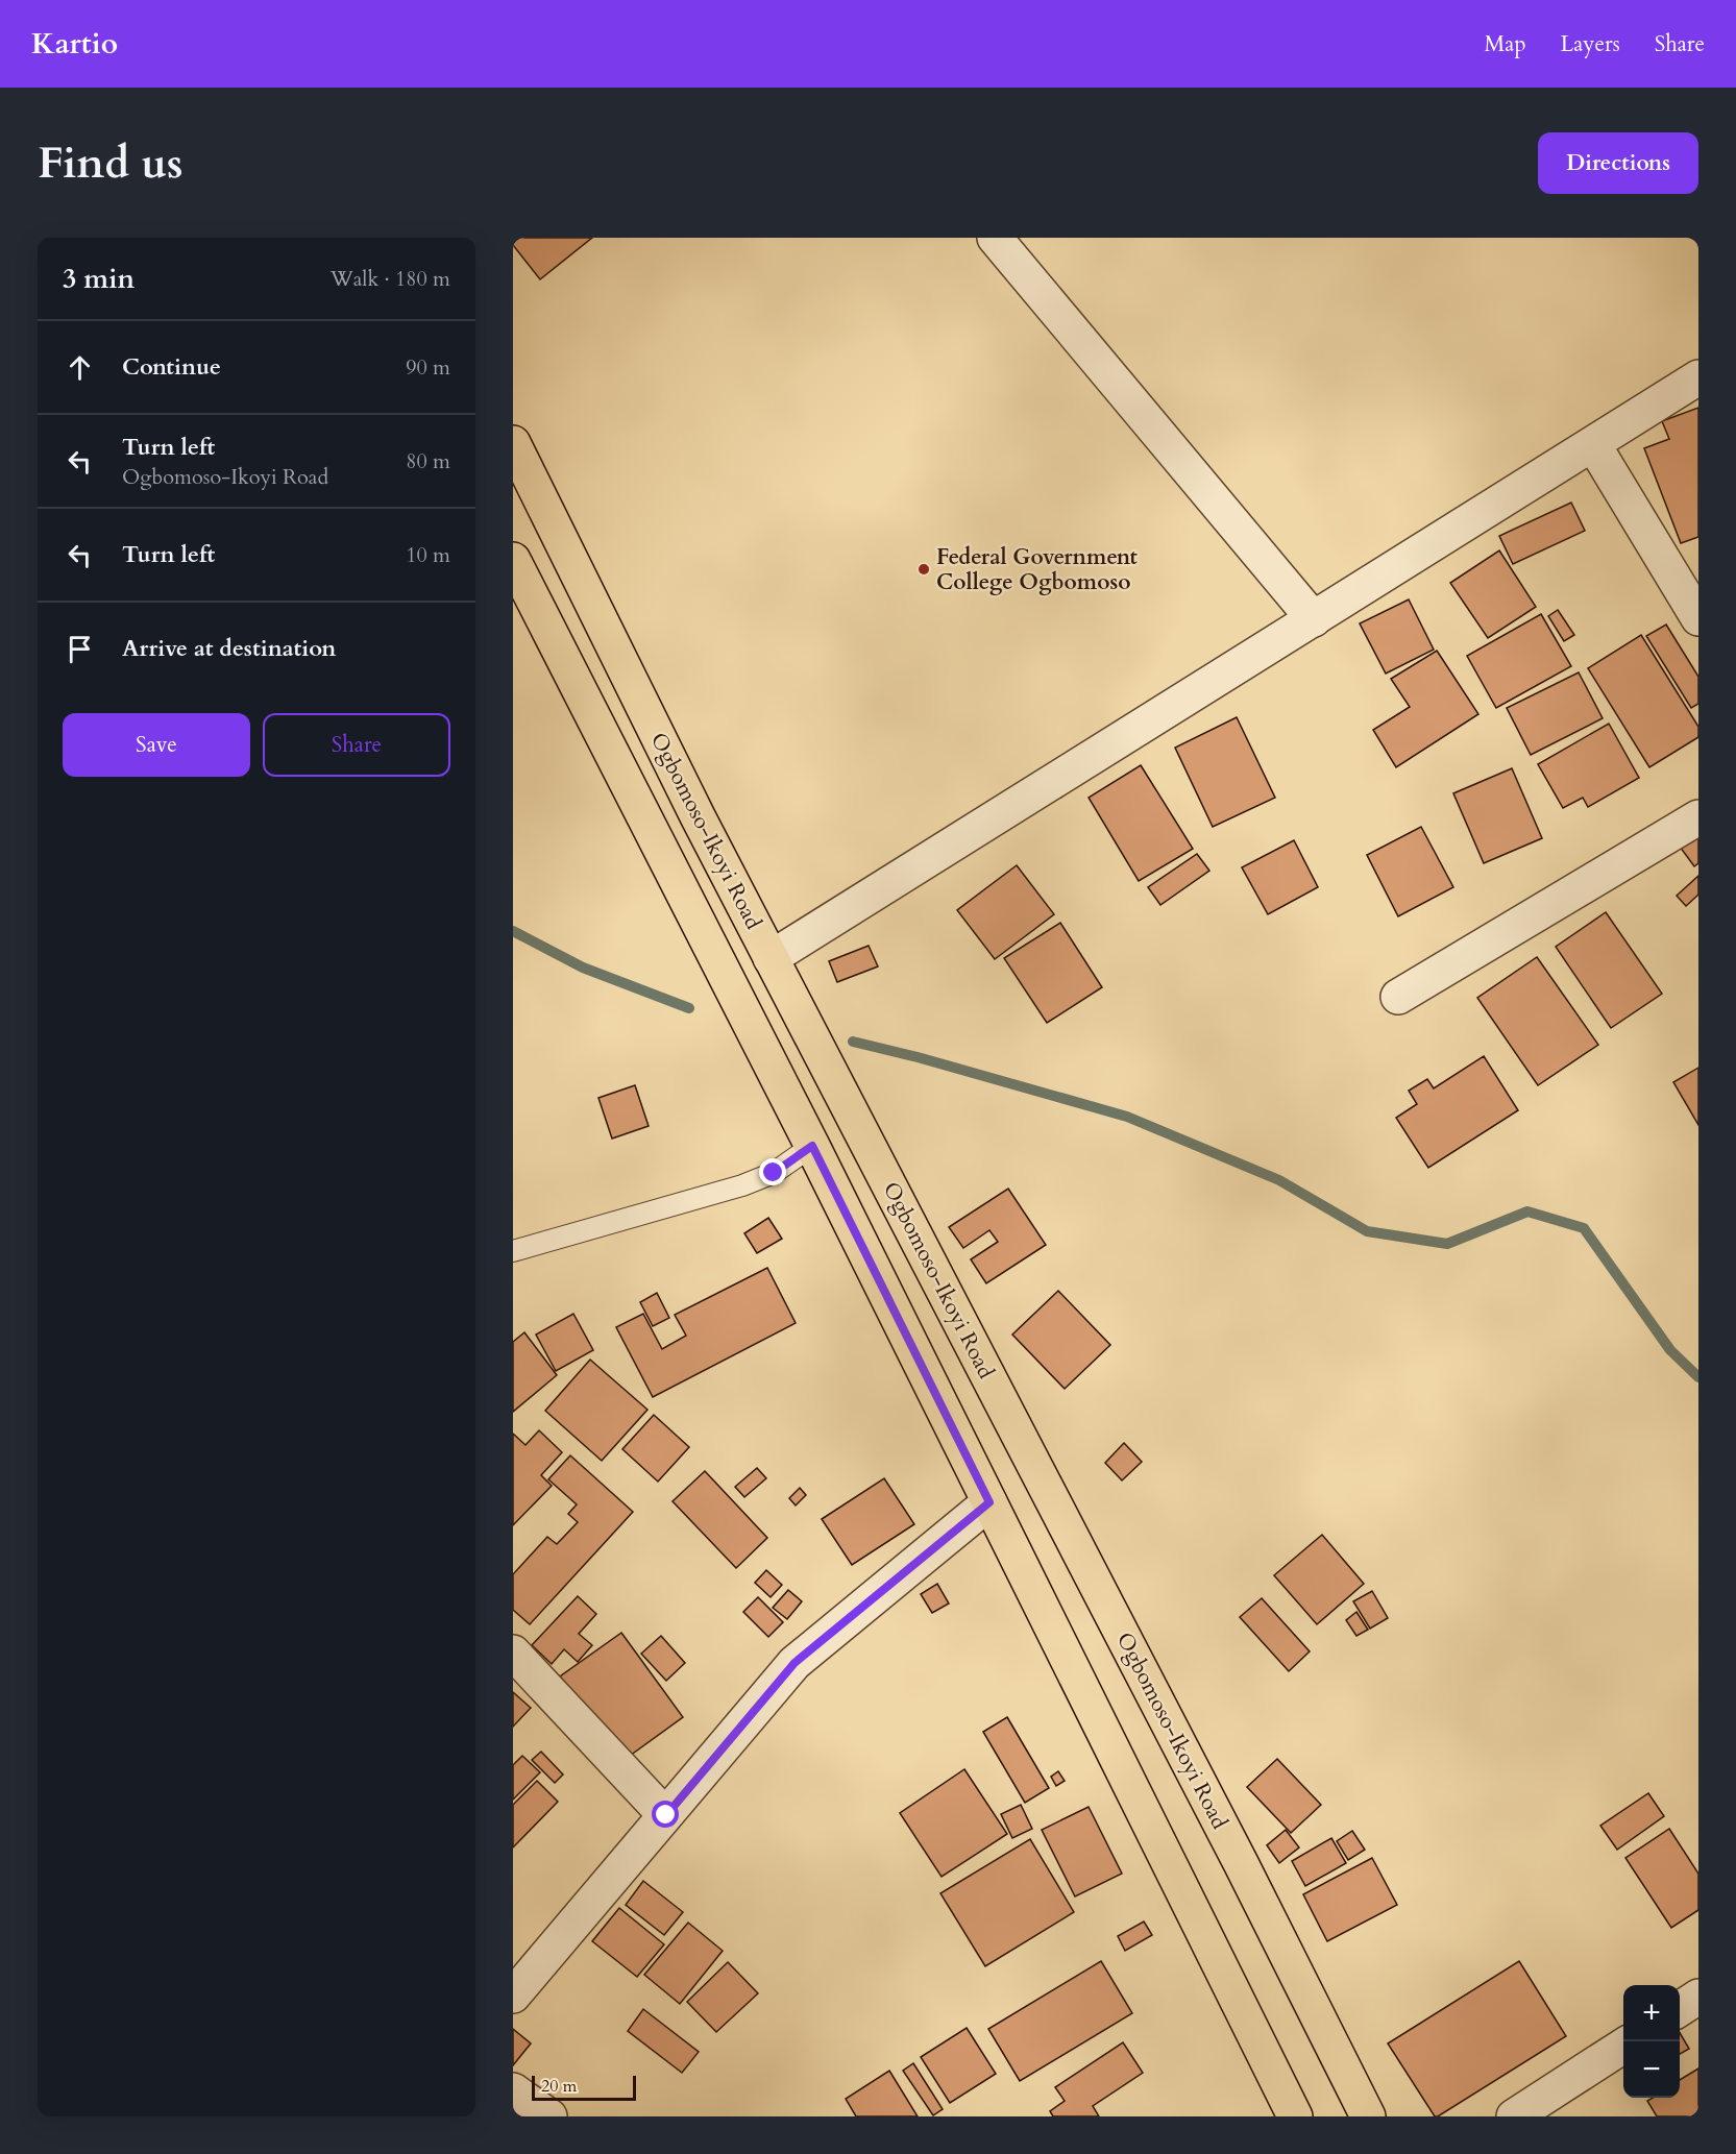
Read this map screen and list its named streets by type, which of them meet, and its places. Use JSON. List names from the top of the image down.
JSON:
{
  "streets": {
    "main road": ["Ogbomoso-Ikoyi Road"]
  },
  "places": ["Federal Government College Ogbomoso"],
  "scale_bar": "20 m",
  "page": {
    "header": "Kartio",
    "nav": ["Map", "Layers", "Share"],
    "buttons": [
      "Directions",
      ["Save", "Share"]
    ],
    "title": "Find us",
    "heading": ["3 min", "Walk · 180 m"],
    "list": [
      ["Continue", "90 m"],
      ["Turn left", "Ogbomoso-Ikoyi Road", "80 m"],
      ["Turn left", "10 m"],
      "Arrive at destination"
    ],
    "map_buttons": ["+", "−"],
    "scale": "20 m"
  }
}
